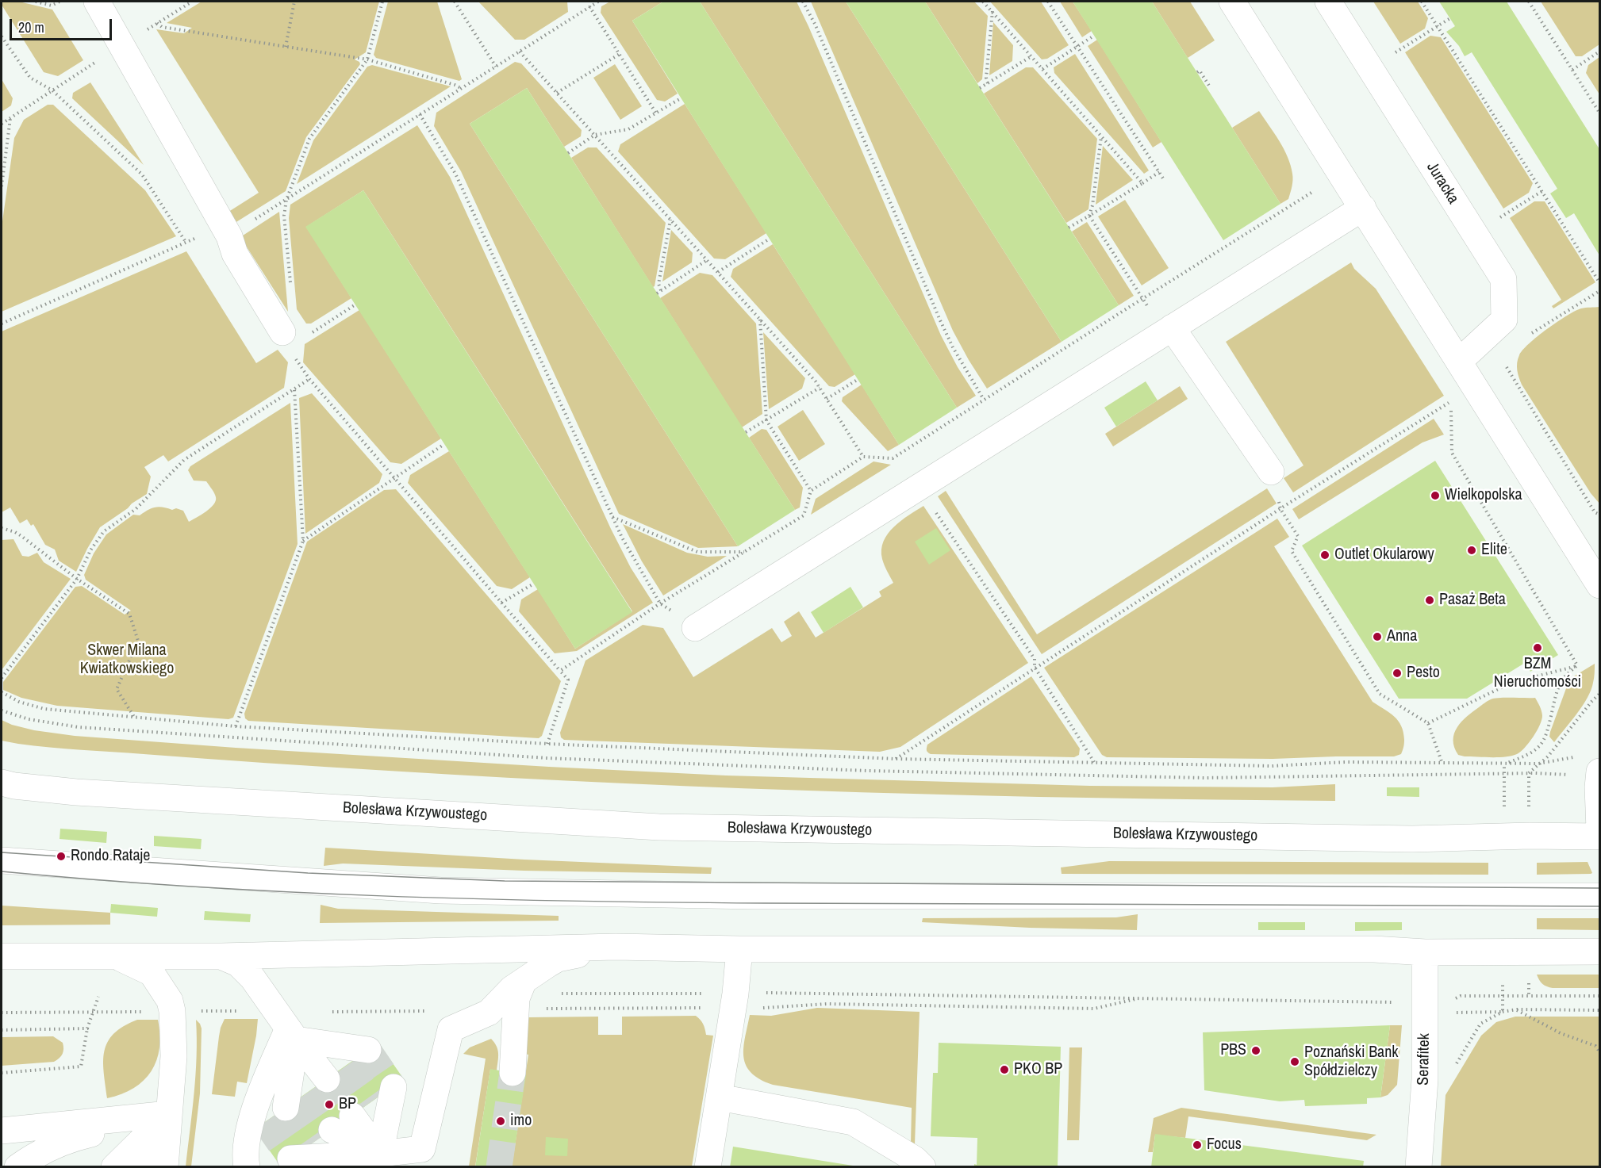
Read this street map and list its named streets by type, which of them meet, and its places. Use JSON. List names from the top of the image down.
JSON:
{
  "streets": {
    "street": ["Juracka", "Bolesława Krzywoustego", "Serafitek"]
  },
  "parks": ["Skwer Milana Kwiatkowskiego"],
  "places": [
    "Wielkopolska",
    "Elite",
    "Outlet Okularowy",
    "Pasaż Beta",
    "Anna",
    "BZM Nieruchomości",
    "Pesto",
    "Rondo Rataje",
    "PBS",
    "Poznański Bank Spółdzielczy",
    "PKO BP",
    "BP",
    "imo",
    "Focus"
  ],
  "scale_bar": "20 m"
}
